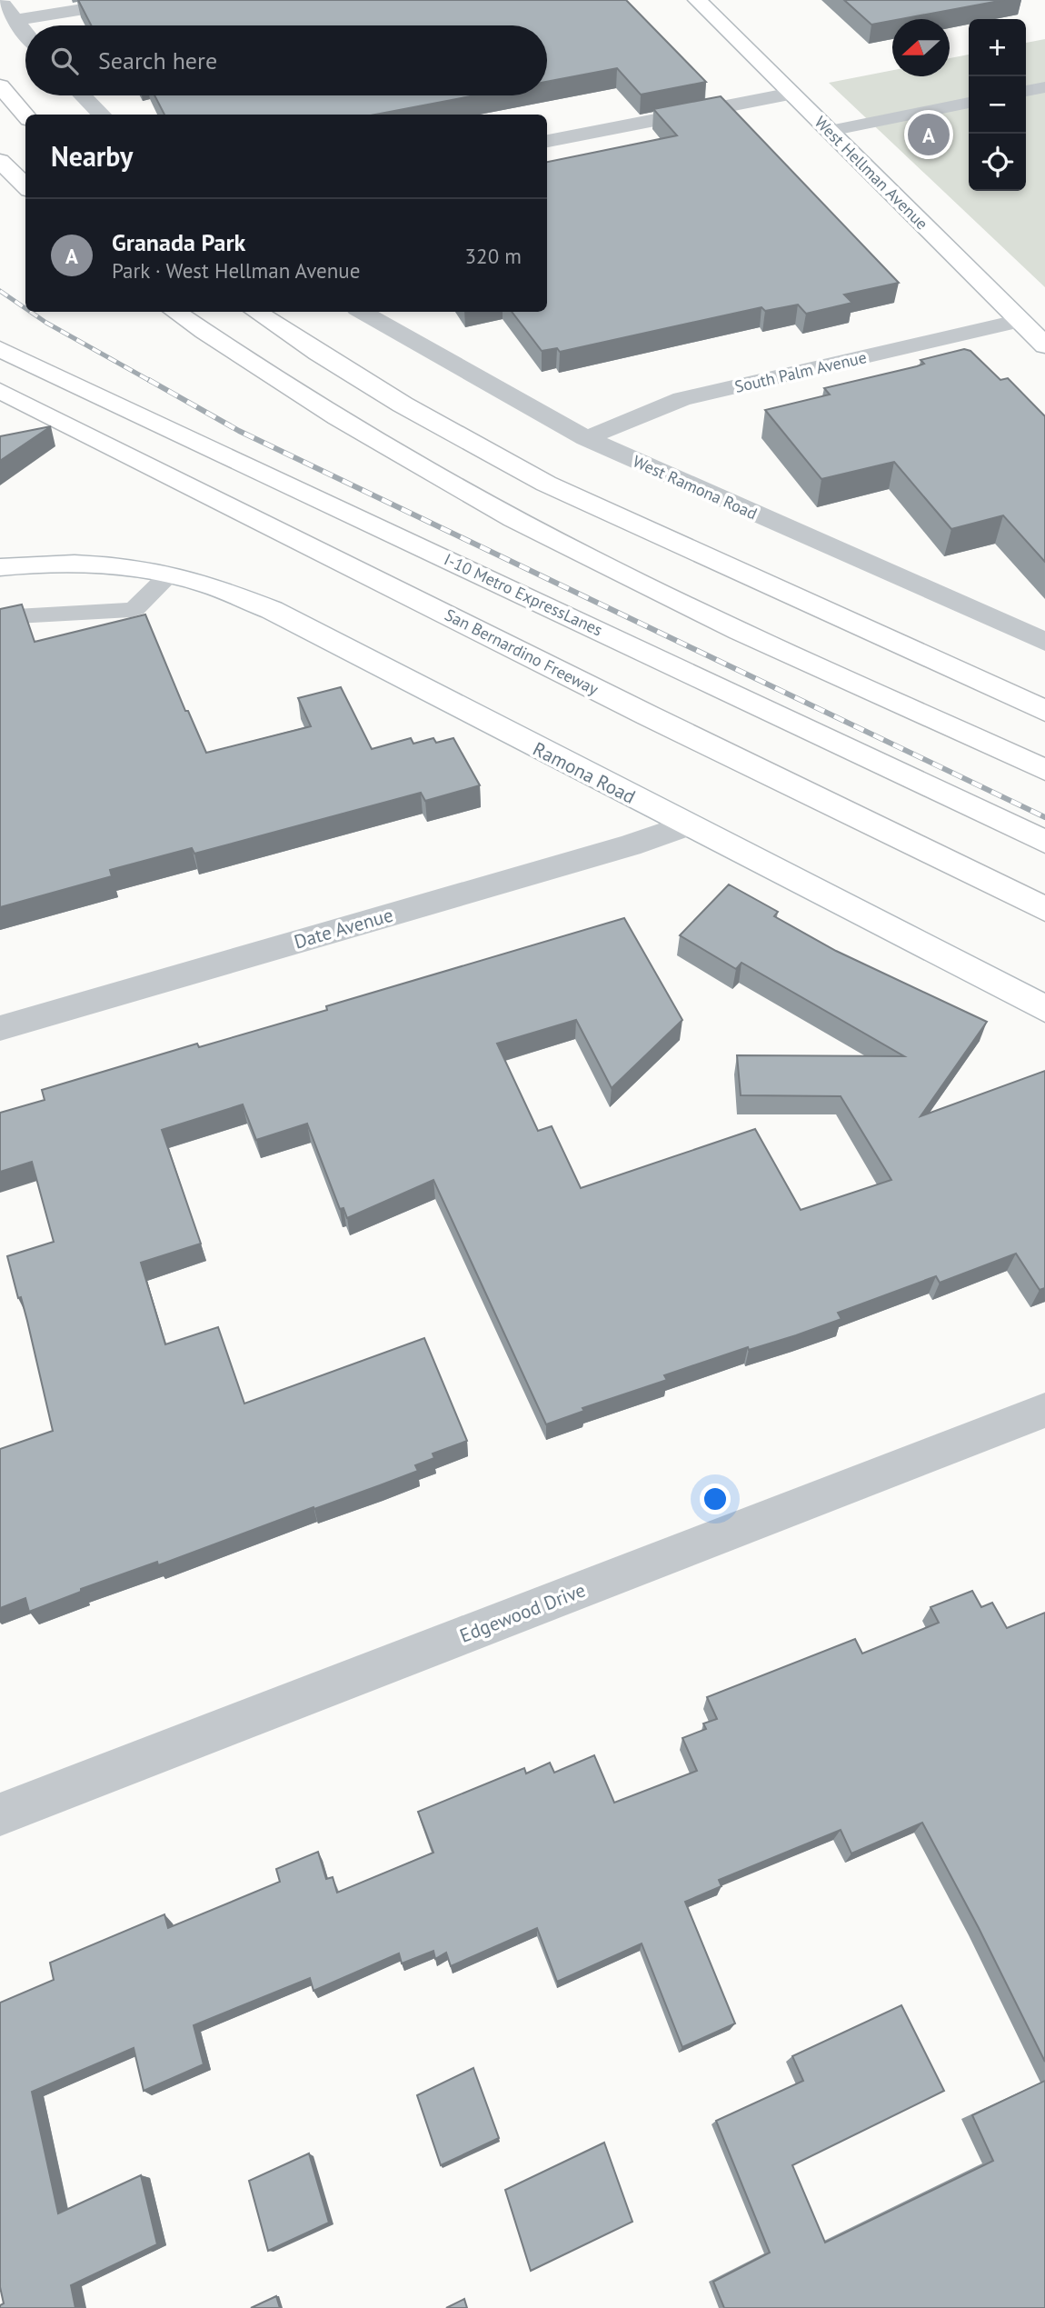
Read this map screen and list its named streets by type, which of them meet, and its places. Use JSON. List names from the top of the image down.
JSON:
{
  "streets": {
    "main road": [
      "West Hellman Avenue",
      "I-10 Metro ExpressLanes",
      "San Bernardino Freeway",
      "Ramona Road"
    ],
    "street": [
      "South Palm Avenue",
      "West Ramona Road",
      "Date Avenue",
      "Edgewood Drive"
    ]
  },
  "crossings": [
    ["West Hellman Avenue", "South Palm Avenue"],
    ["South Palm Avenue", "West Ramona Road"],
    ["Ramona Road", "Date Avenue"]
  ],
  "north": "left",
  "page": {
    "map_buttons": ["+", "−"],
    "search": "Search here",
    "pins": "A",
    "heading": "Nearby",
    "list": [
      {
        "mark": "A",
        "name": "Granada Park",
        "note": "Park · West Hellman Avenue",
        "value": "320 m"
      }
    ]
  }
}
